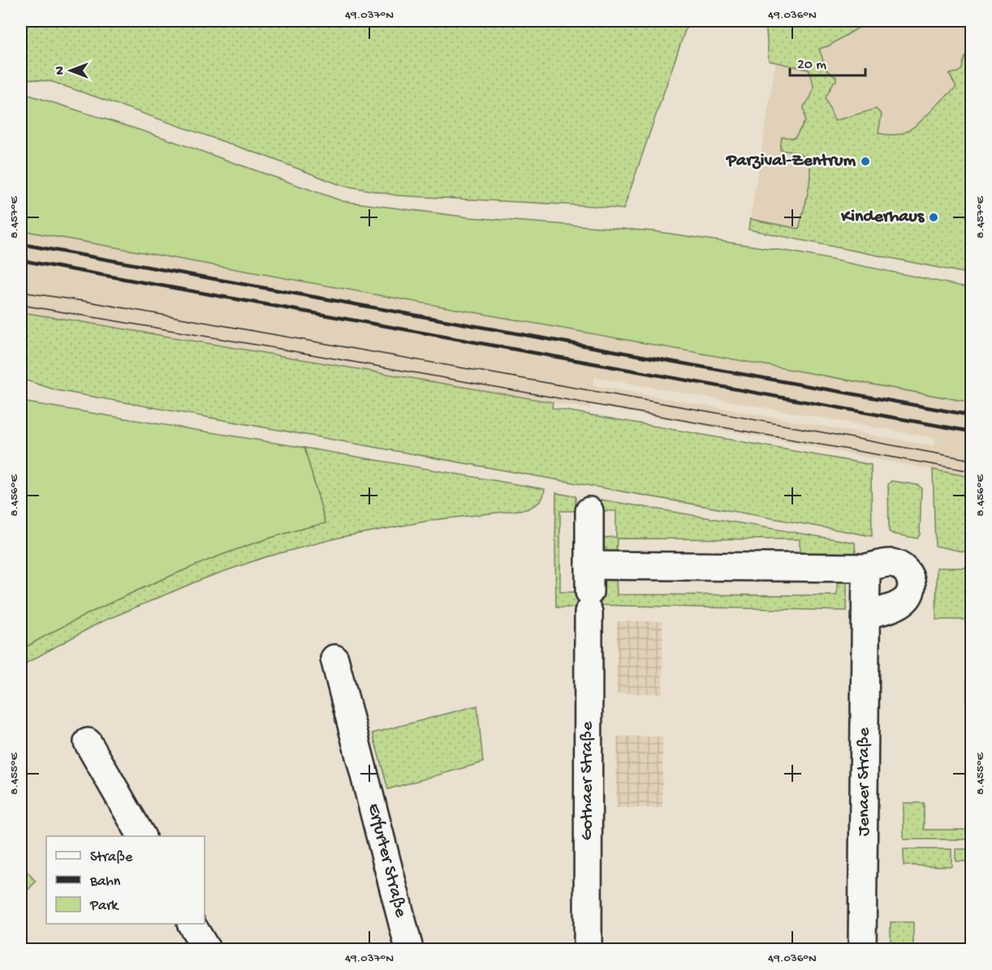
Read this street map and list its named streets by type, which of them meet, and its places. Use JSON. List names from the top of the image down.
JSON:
{
  "streets": {
    "street": ["Gothaer Straße", "Jenaer Straße", "Erfurter Straße"]
  },
  "places": ["Parzival-Zentrum", "Kinderhaus"],
  "legend": ["Straße", "Bahn", "Park"],
  "scale_bar": "20 m",
  "north": "left",
  "coordinates": [
    "49.037°N",
    "49.036°N",
    "8.457°E",
    "8.456°E",
    "8.455°E"
  ]
}
